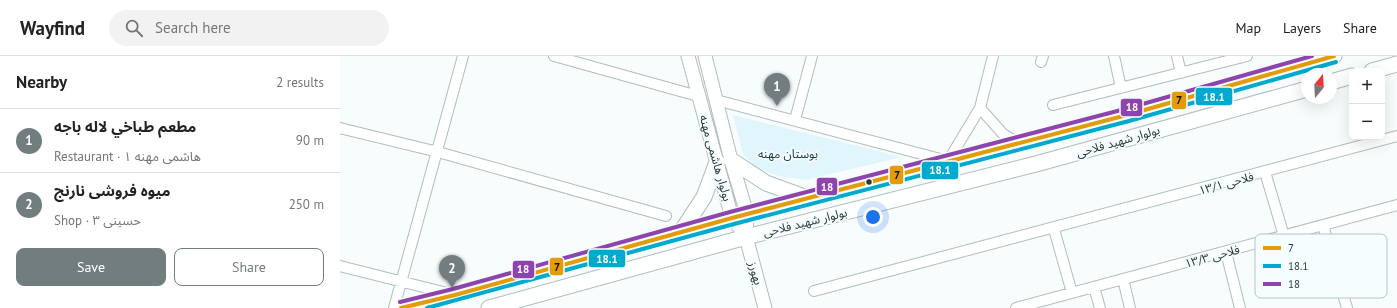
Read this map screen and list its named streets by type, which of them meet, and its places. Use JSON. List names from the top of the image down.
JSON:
{
  "streets": {
    "main road": ["بولوار شهید فلاحی"],
    "street": [
      "بولوار هاشمی مهنه",
      "فلاحی ۱۳/۱",
      "فلاحی ۱۳/۳",
      "بهورز"
    ]
  },
  "crossings": [
    ["بولوار شهید فلاحی", "بولوار هاشمی مهنه"],
    ["بولوار شهید فلاحی", "بهورز"],
    ["بولوار هاشمی مهنه", "بهورز"]
  ],
  "parks": ["بوستان مهنه"],
  "lines": ["transit line 7", "transit line 18", "transit line 18.1"],
  "legend": ["7", "18.1", "18"],
  "north": "top",
  "page": {
    "header": "Wayfind",
    "search": "Search here",
    "nav": ["Map", "Layers", "Share"],
    "heading": ["Nearby", "2 results"],
    "map_buttons": ["+", "−"],
    "pins": ["1", "2"],
    "list": [
      {
        "mark": "1",
        "name": "مطعم طباخي لاله باجه",
        "note": "Restaurant · هاشمی مهنه ۱",
        "value": "90 m"
      },
      {
        "mark": "2",
        "name": "میوه فروشی نارنج",
        "note": "Shop · حسینی ۳",
        "value": "250 m"
      }
    ],
    "buttons": ["Save", "Share"]
  }
}
